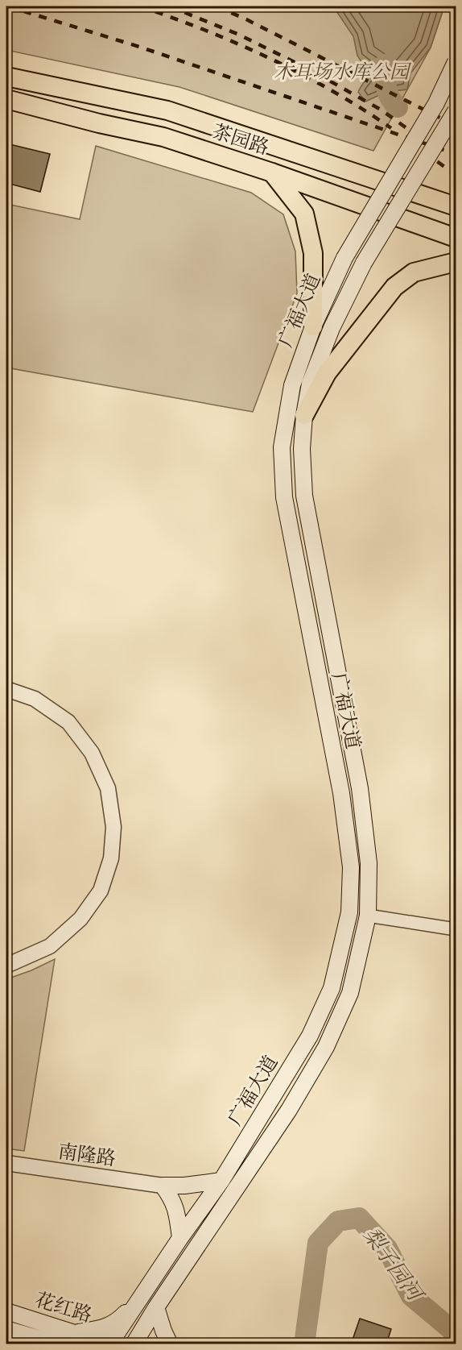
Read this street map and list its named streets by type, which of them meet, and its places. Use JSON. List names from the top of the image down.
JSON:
{
  "streets": {
    "main road": ["茶园路", "广福大道", "花红路"],
    "street": ["南隆路"]
  },
  "crossings": [
    ["广福大道", "花红路"]
  ],
  "water": ["梨子园河"],
  "parks": ["木耳场水库公园"]
}
